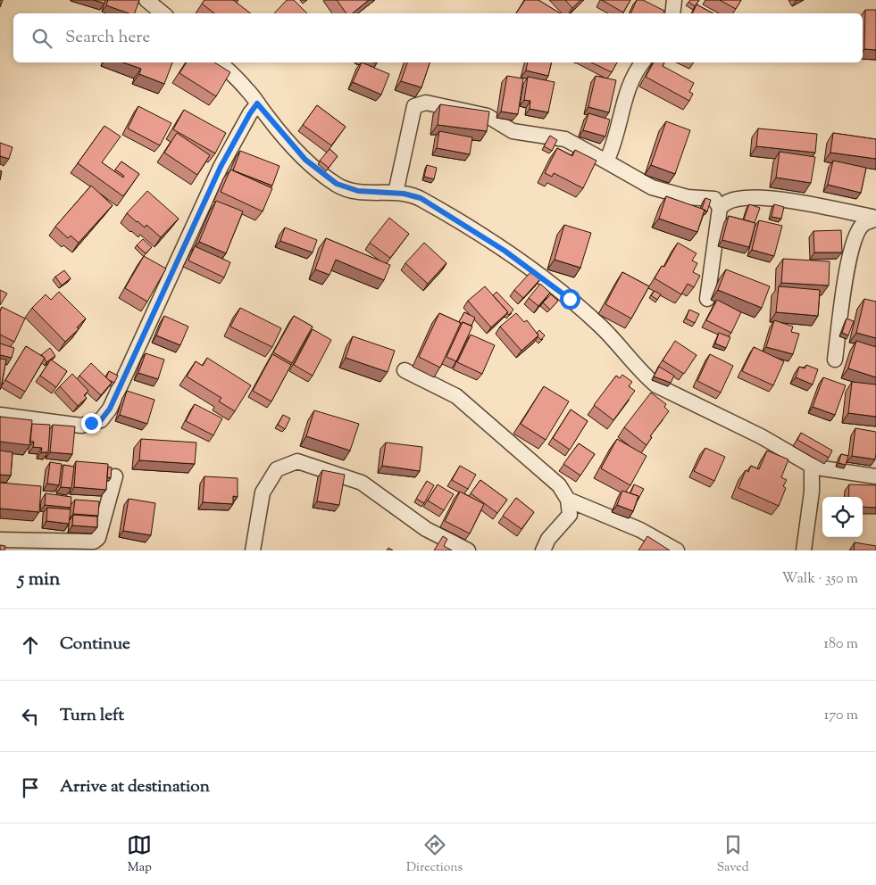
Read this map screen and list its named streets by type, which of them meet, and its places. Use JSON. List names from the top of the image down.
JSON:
{
  "page": {
    "search": "Search here",
    "heading": ["5 min", "Walk · 350 m"],
    "list": [
      ["Continue", "180 m"],
      ["Turn left", "170 m"],
      "Arrive at destination"
    ],
    "nav": ["Map", "Directions", "Saved"]
  }
}
